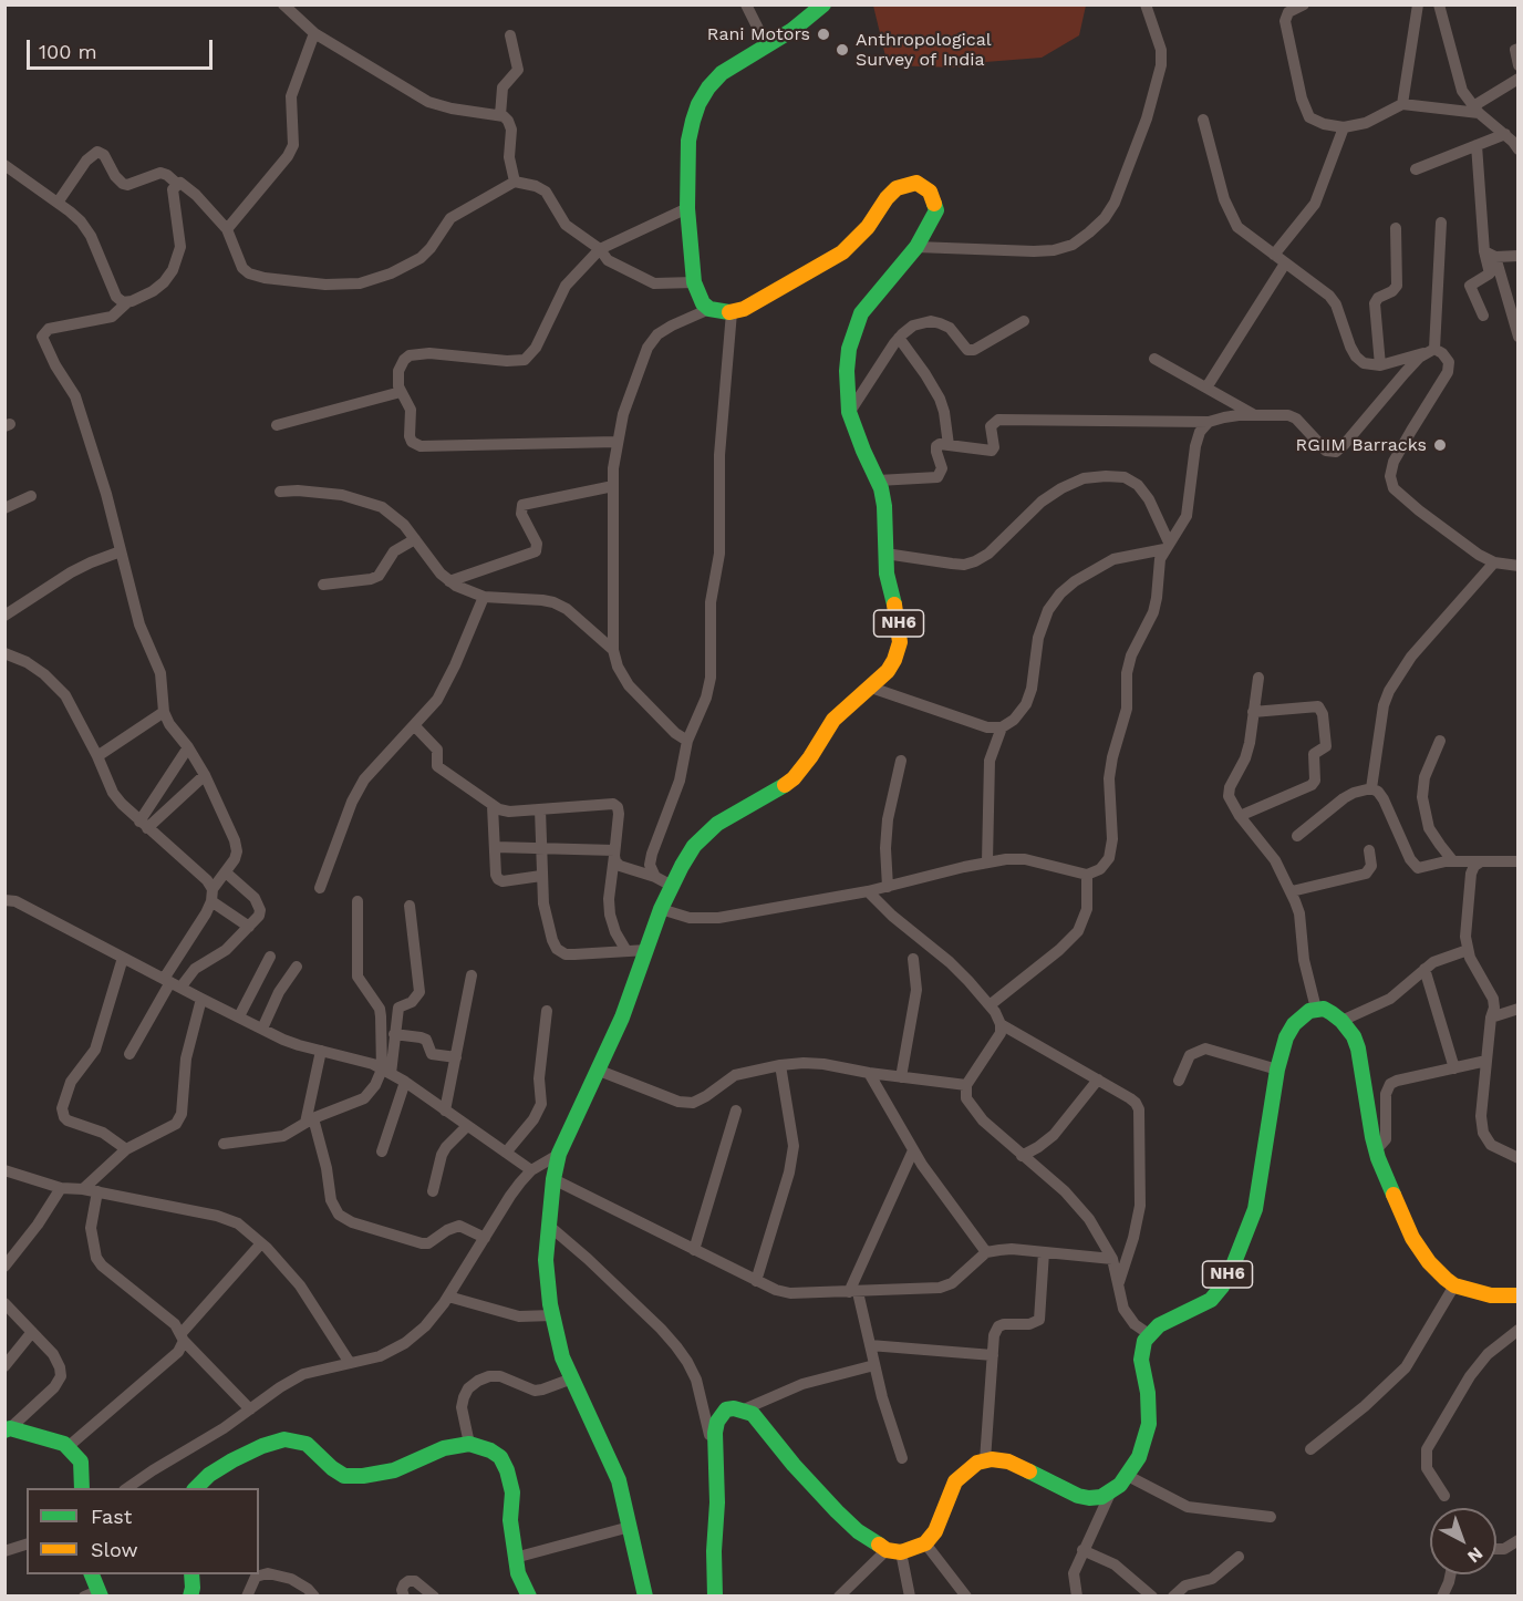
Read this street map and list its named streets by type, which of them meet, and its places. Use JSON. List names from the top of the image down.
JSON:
{
  "streets": {
    "main road": ["NH6"]
  },
  "places": ["Rani Motors", "Anthropological Survey of India", "RGIIM Barracks"],
  "legend": ["Fast", "Slow"],
  "scale_bar": "100 m",
  "north": "bottom right"
}
